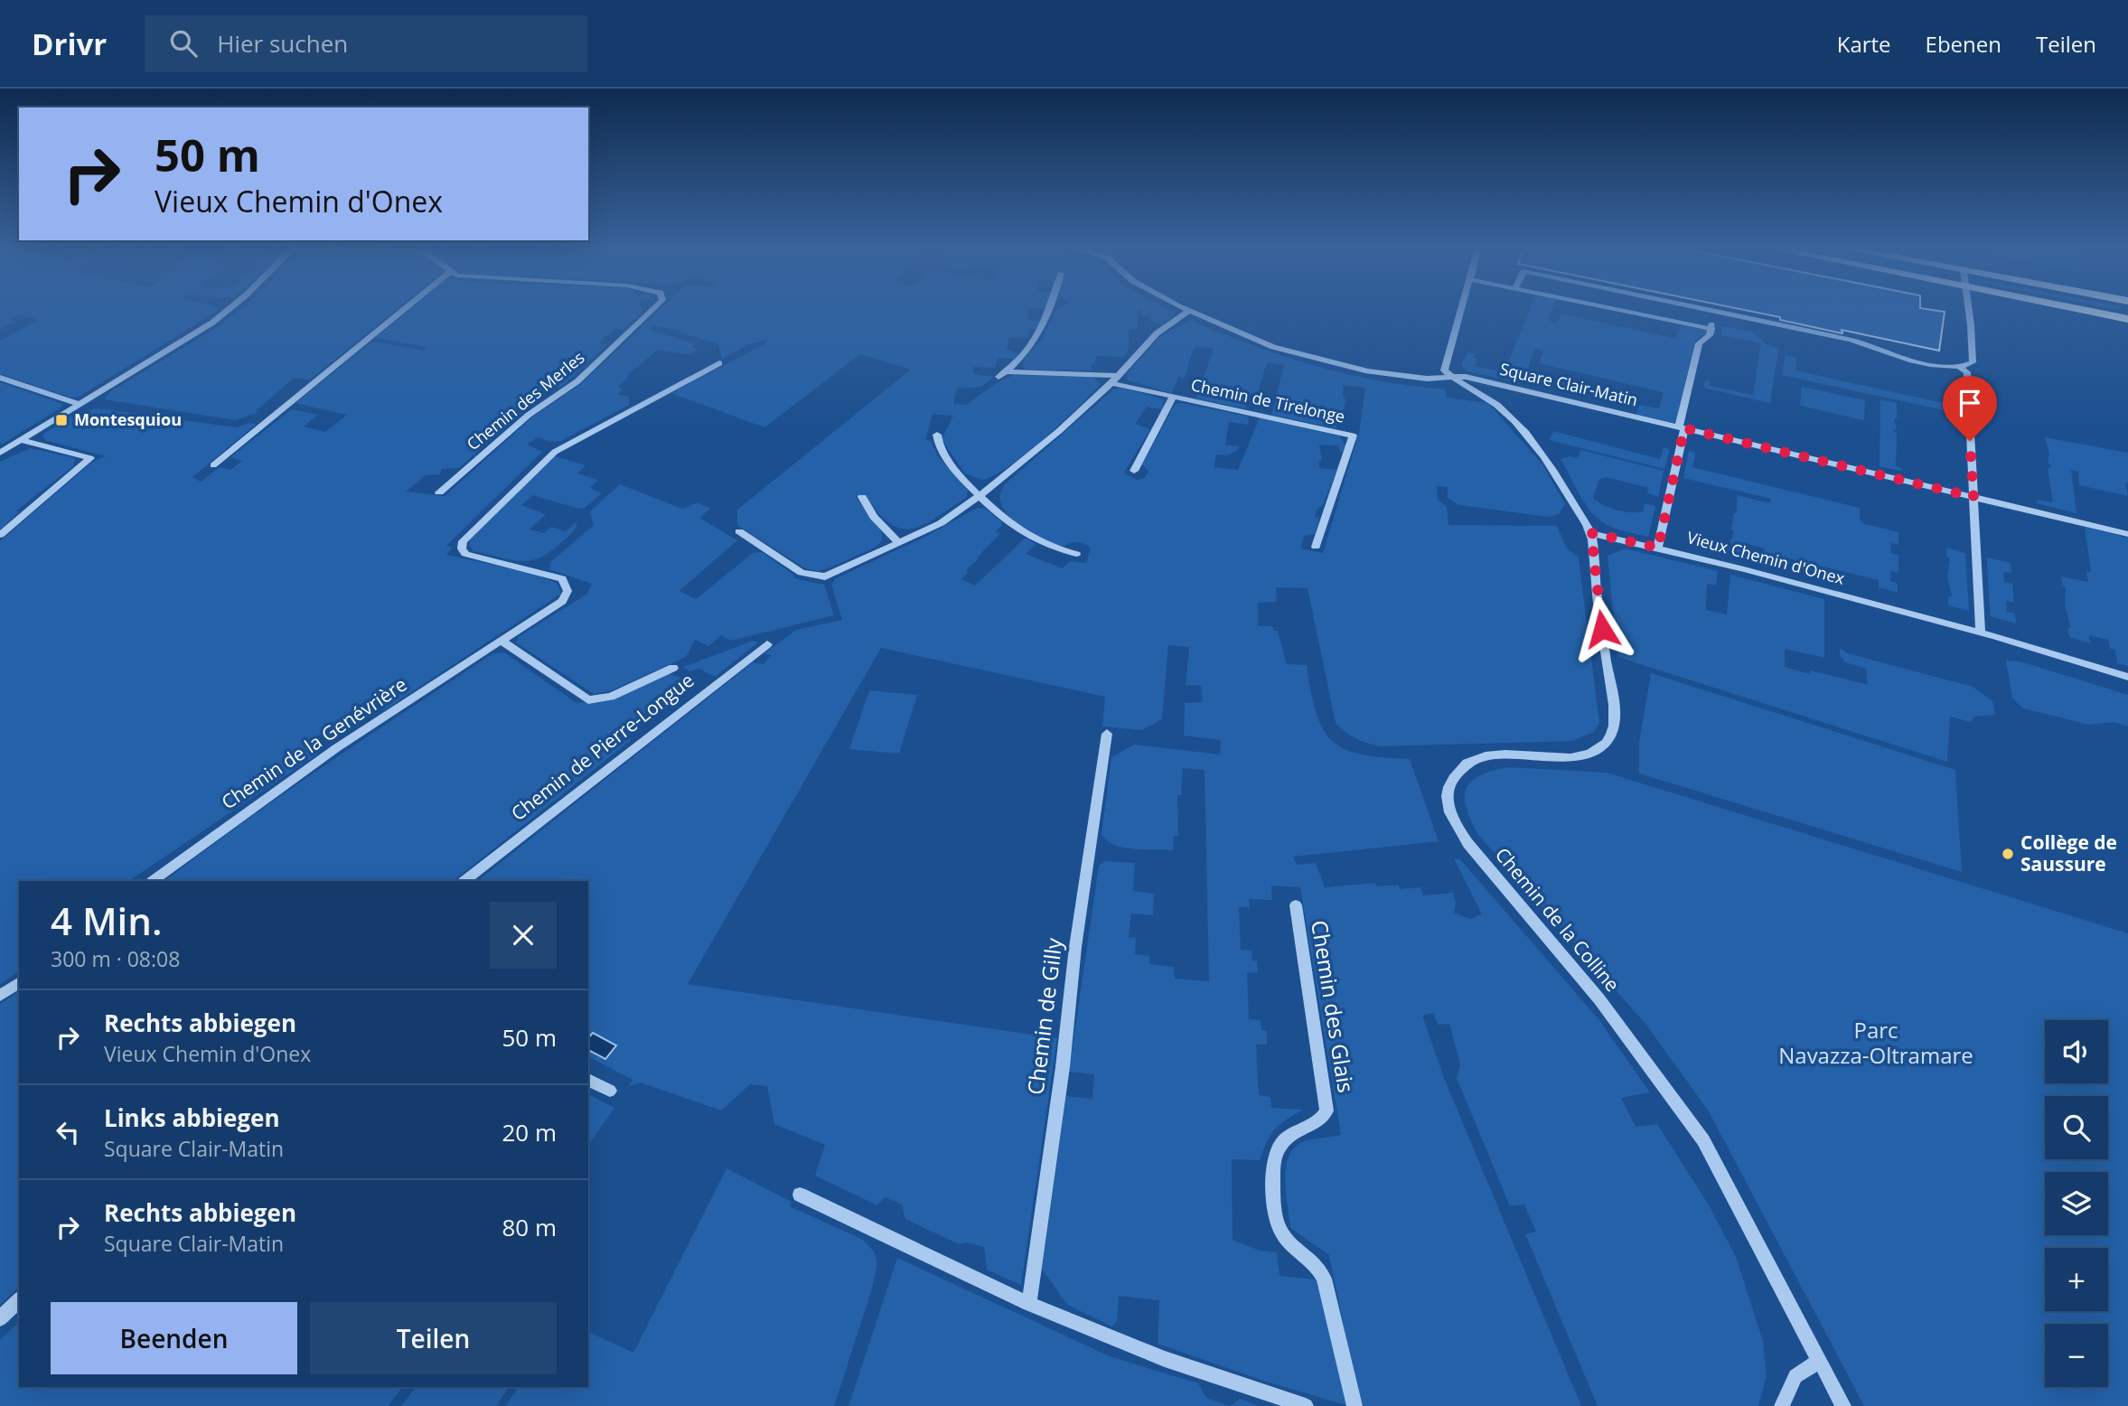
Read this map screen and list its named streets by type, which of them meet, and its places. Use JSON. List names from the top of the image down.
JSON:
{
  "streets": {
    "street": [
      "Square Clair-Matin",
      "Chemin des Merles",
      "Chemin de Tirelonge",
      "Vieux Chemin d'Onex",
      "Chemin de la Genévrière",
      "Chemin de Pierre-Longue",
      "Chemin de la Colline",
      "Chemin des Glais",
      "Chemin de Gilly"
    ]
  },
  "crossings": [
    ["Vieux Chemin d'Onex", "Chemin de la Colline"]
  ],
  "parks": ["Parc Navazza-Oltramare"],
  "places": {
    "transit": ["Montesquiou"],
    "other": ["Collège de Saussure"]
  },
  "page": {
    "header": "Drivr",
    "search": "Hier suchen",
    "nav": ["Karte", "Ebenen", "Teilen"],
    "turn": ["50 m", "Vieux Chemin d'Onex"],
    "heading": ["4 Min.", "300 m · 08:08"],
    "list": [
      {
        "name": "Rechts abbiegen",
        "note": "Vieux Chemin d'Onex",
        "value": "50 m"
      },
      {
        "name": "Links abbiegen",
        "note": "Square Clair-Matin",
        "value": "20 m"
      },
      {
        "name": "Rechts abbiegen",
        "note": "Square Clair-Matin",
        "value": "80 m"
      }
    ],
    "map_buttons": ["+", "−"],
    "buttons": ["Beenden", "Teilen"]
  }
}
